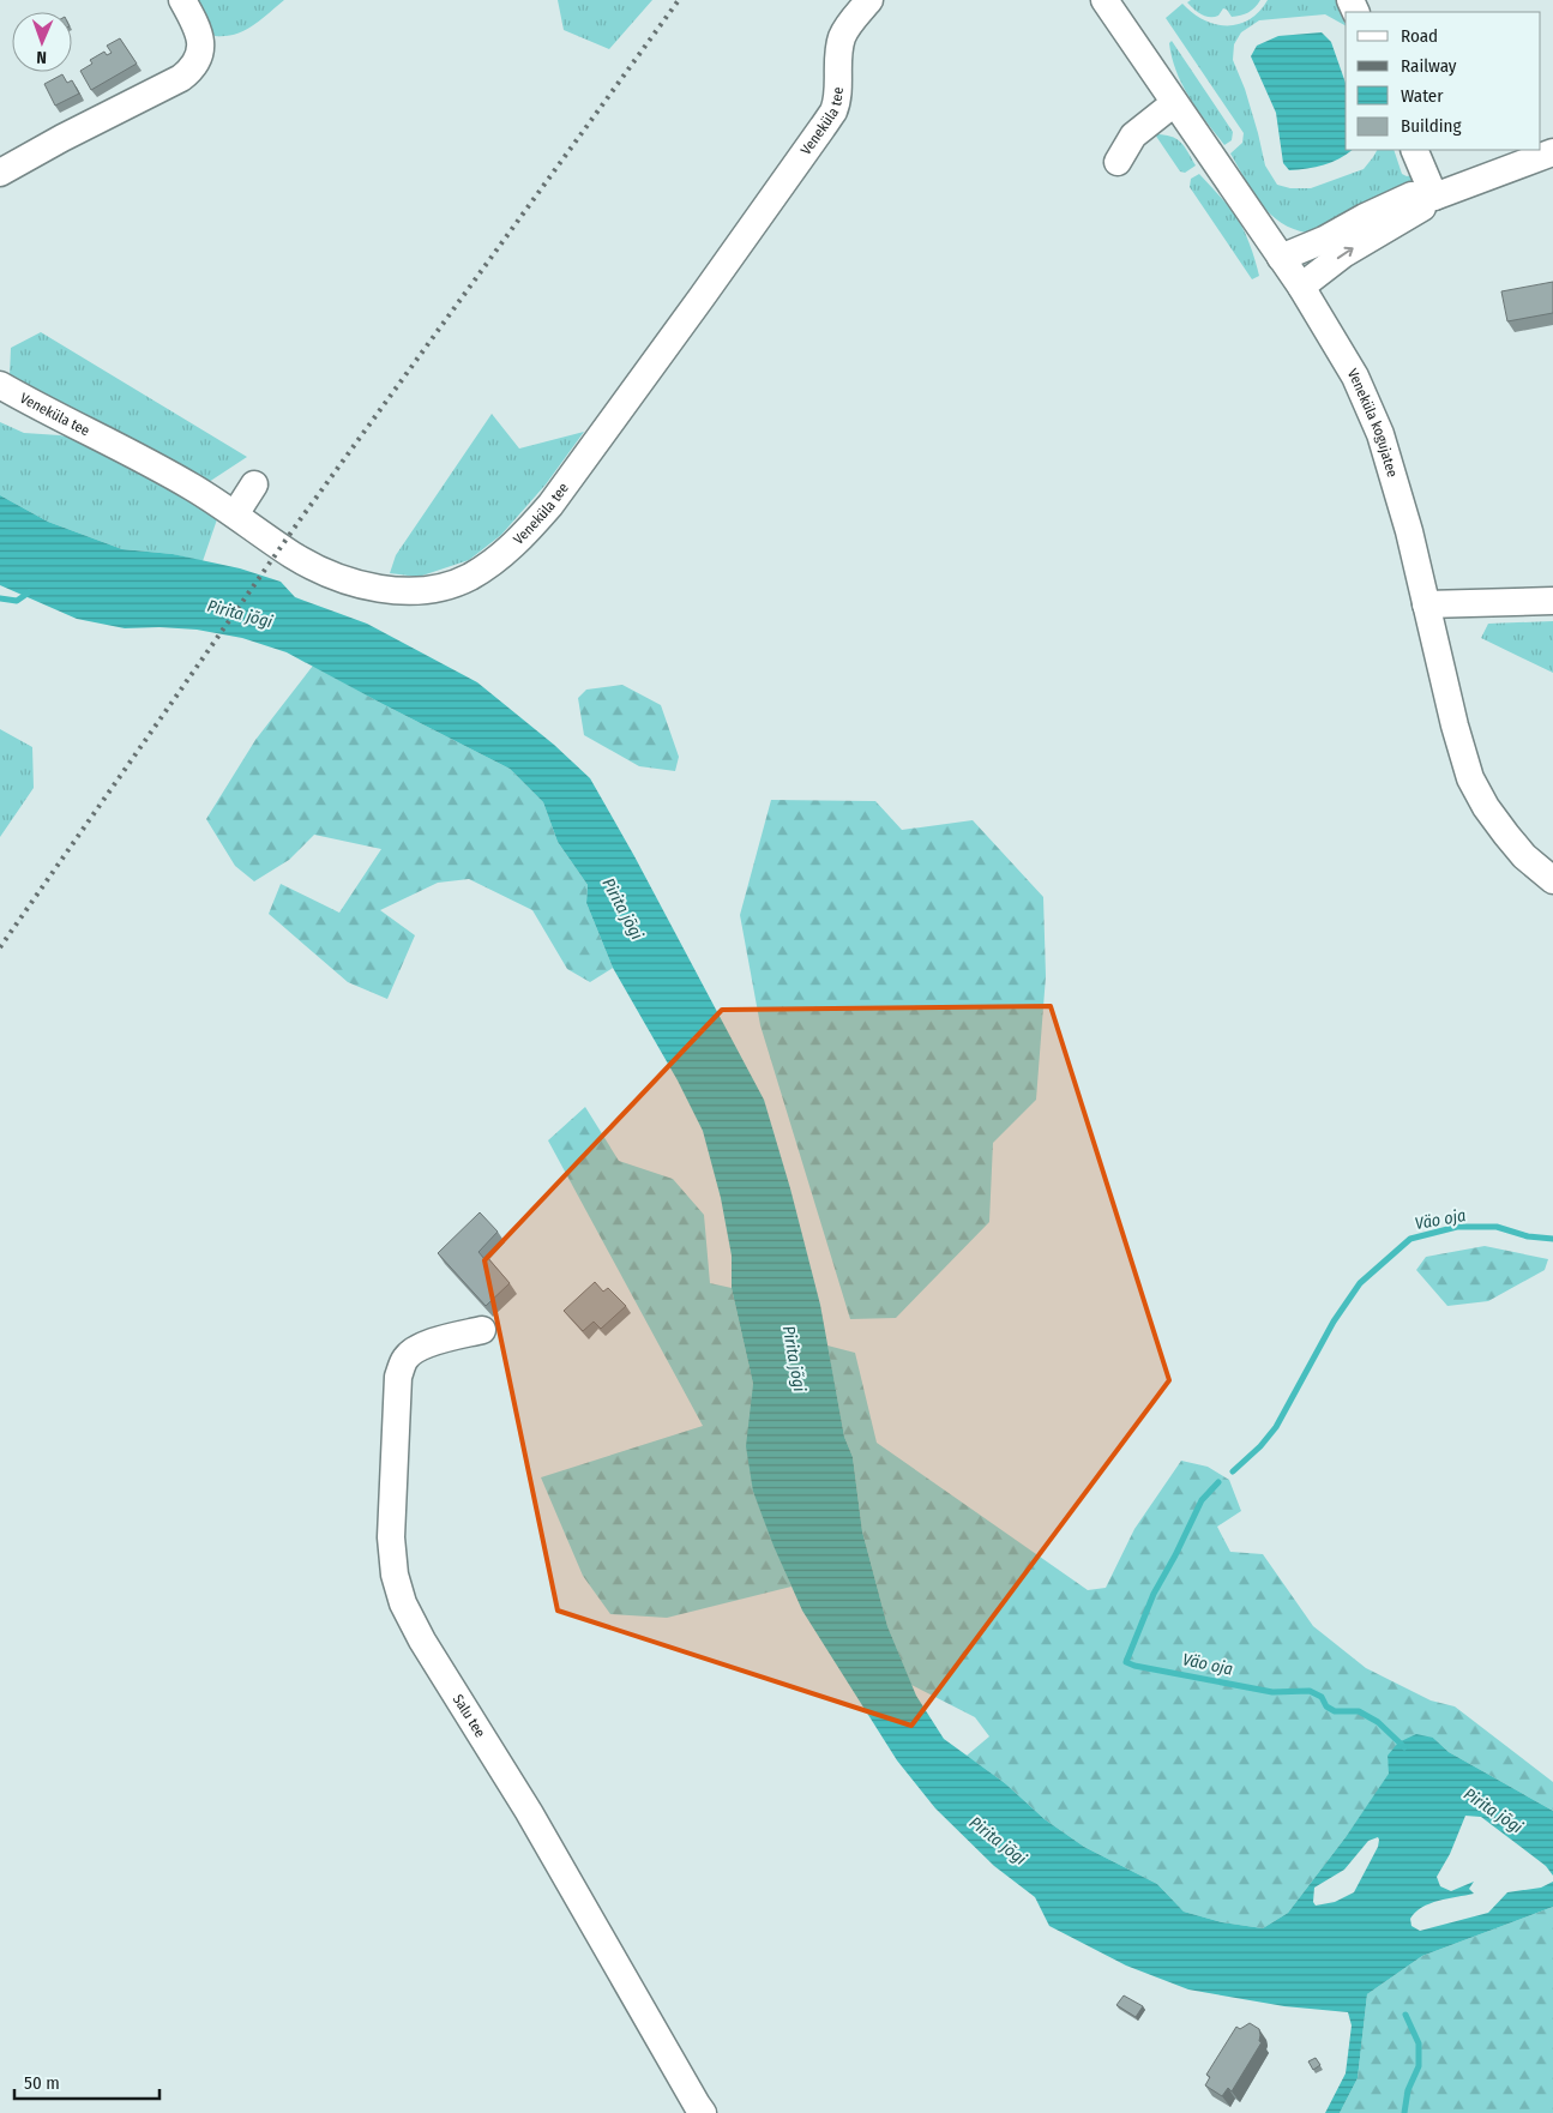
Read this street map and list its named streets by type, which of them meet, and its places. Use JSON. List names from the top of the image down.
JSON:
{
  "streets": {
    "street": ["Veneküla tee", "Veneküla kogujatee", "Salu tee"]
  },
  "water": ["Pirita jõgi", "Väo oja"],
  "legend": [
    "Road",
    "Railway",
    "Water",
    "Building"
  ],
  "scale_bar": "50 m",
  "north": "bottom"
}
